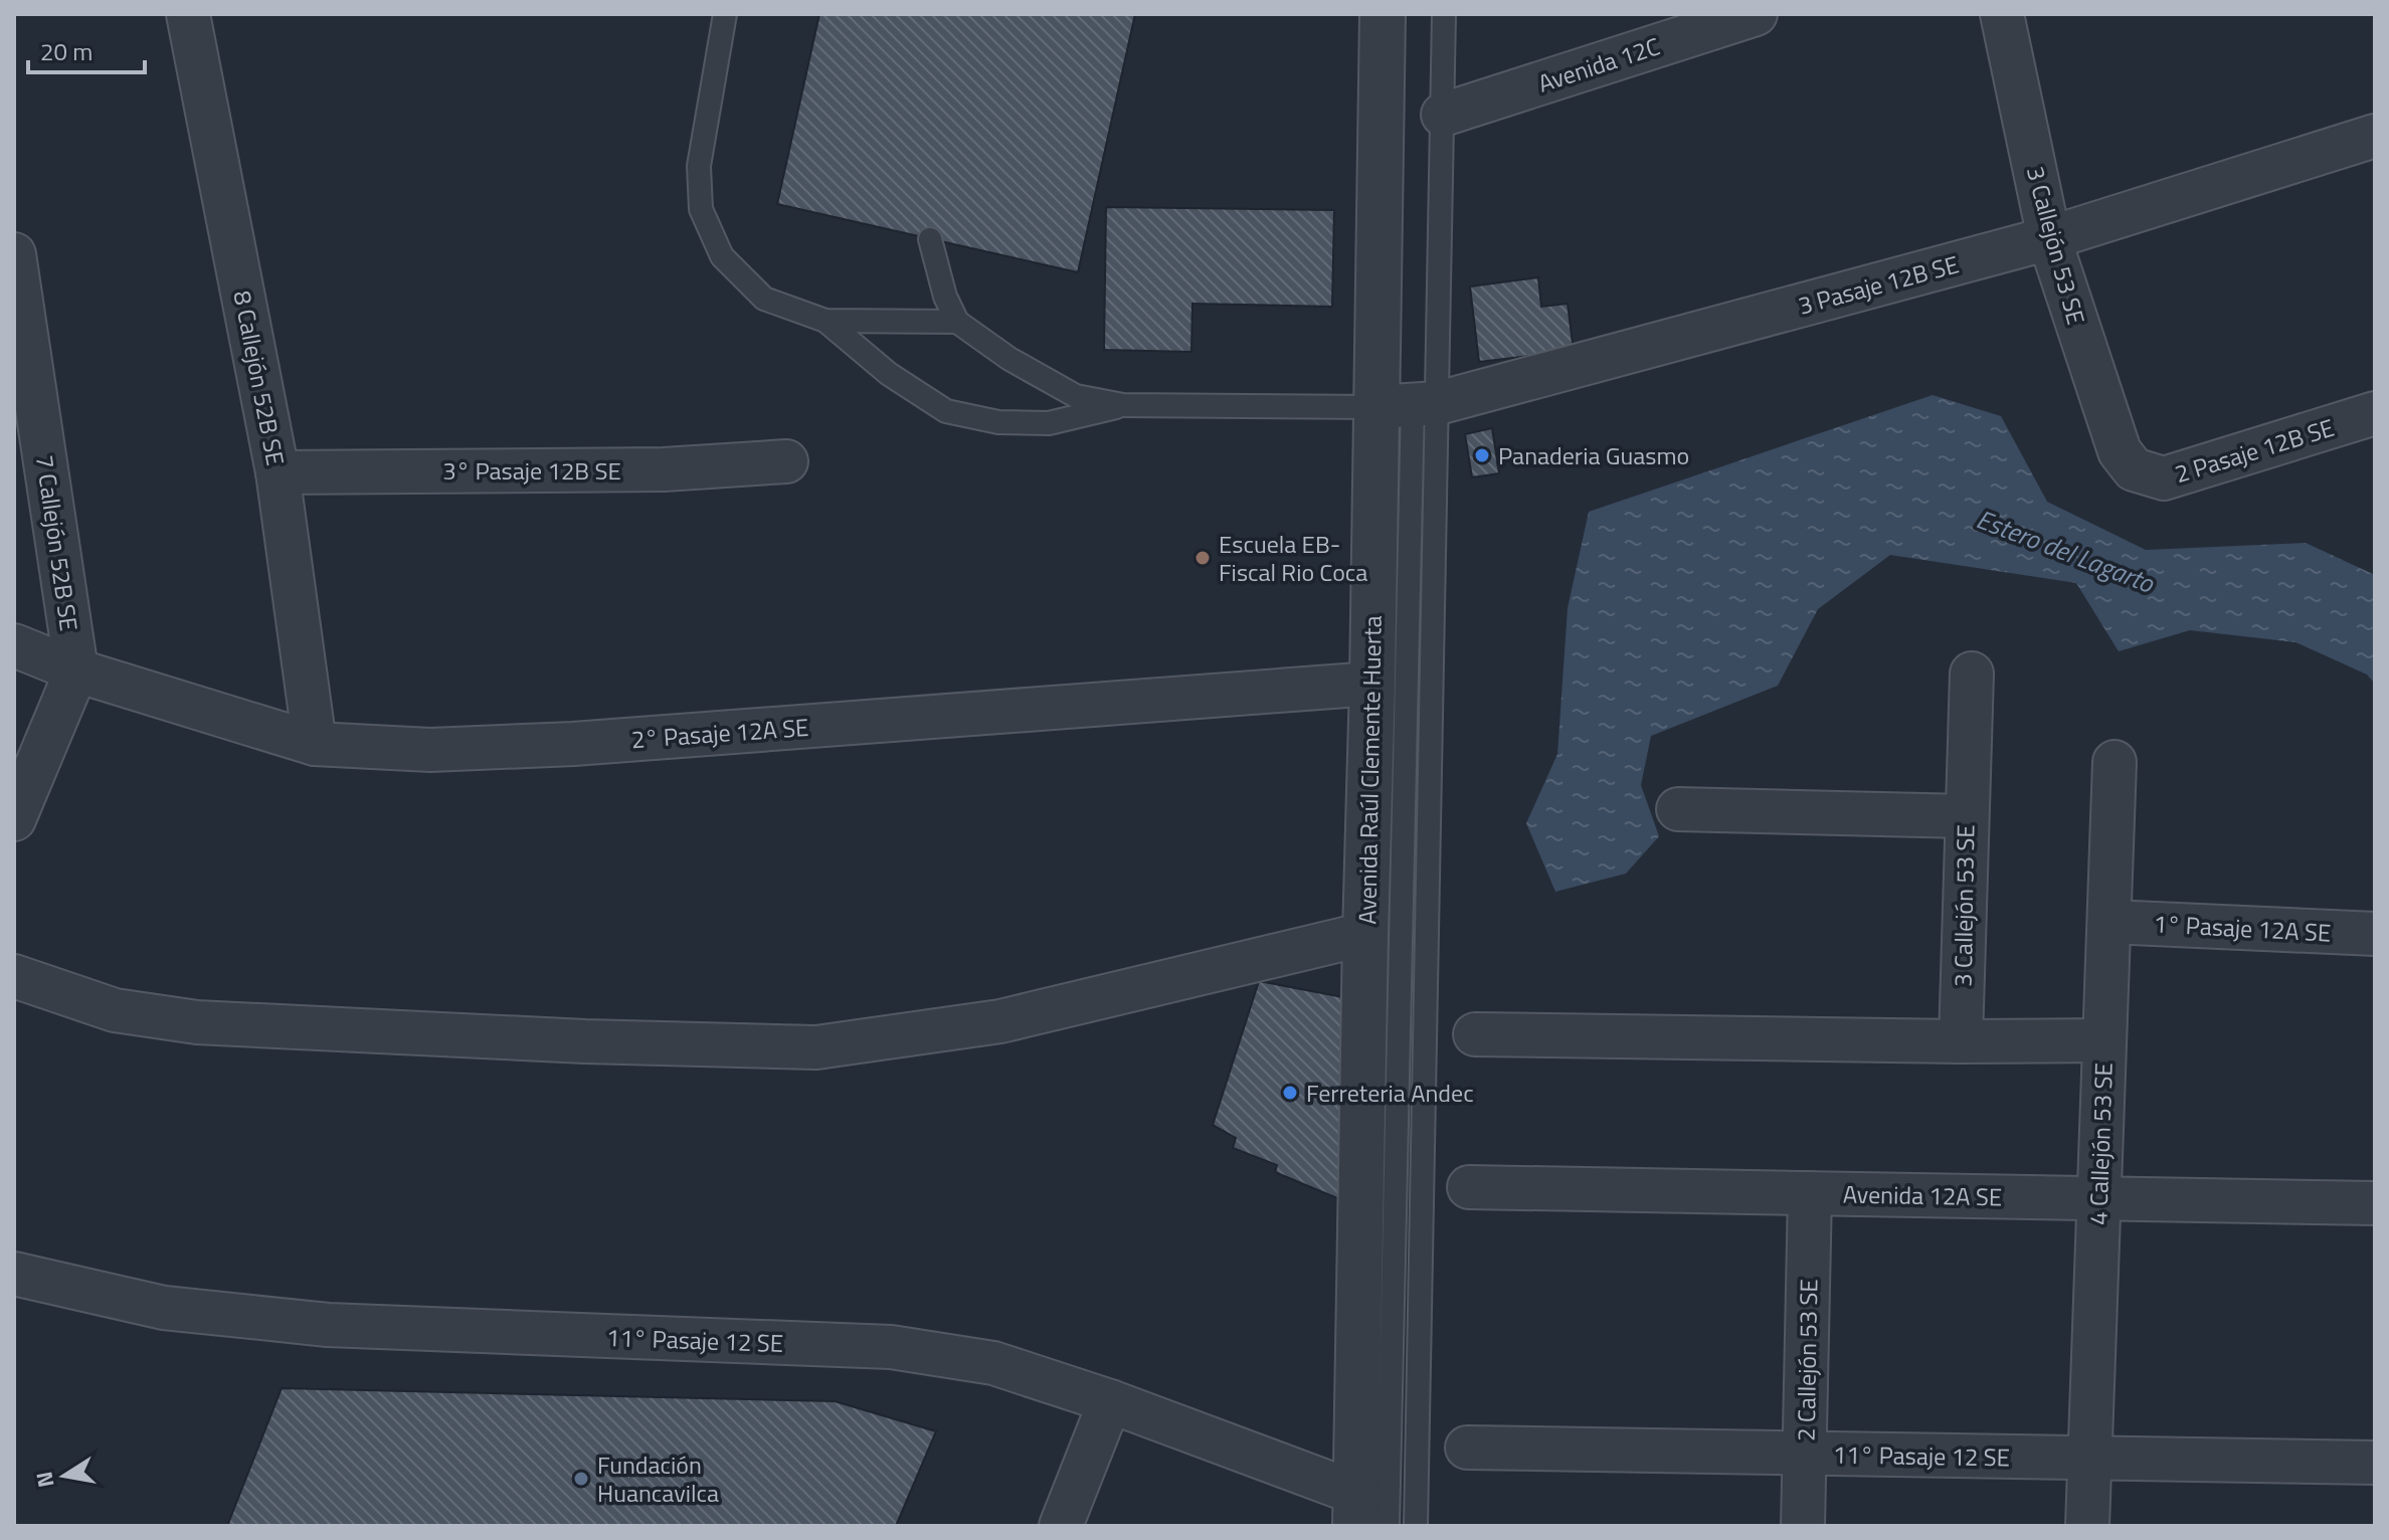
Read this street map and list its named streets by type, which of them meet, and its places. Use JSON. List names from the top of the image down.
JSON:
{
  "streets": {
    "street": [
      "Avenida 12C",
      "3 Callejón 53 SE",
      "3 Pasaje 12B SE",
      "8 Callejón 52B SE",
      "2 Pasaje 12B SE",
      "3° Pasaje 12B SE",
      "7 Callejón 52B SE",
      "2° Pasaje 12A SE",
      "Avenida Raúl Clemente Huerta",
      "1° Pasaje 12A SE",
      "4 Callejón 53 SE",
      "Avenida 12A SE",
      "11° Pasaje 12 SE",
      "2 Callejón 53 SE"
    ]
  },
  "crossings": [
    ["Avenida 12C", "Avenida Raúl Clemente Huerta"],
    ["3 Callejón 53 SE", "3 Pasaje 12B SE"],
    ["3 Callejón 53 SE", "2 Pasaje 12B SE"],
    ["3 Pasaje 12B SE", "Avenida Raúl Clemente Huerta"],
    ["8 Callejón 52B SE", "3° Pasaje 12B SE"],
    ["8 Callejón 52B SE", "2° Pasaje 12A SE"],
    ["7 Callejón 52B SE", "2° Pasaje 12A SE"],
    ["2° Pasaje 12A SE", "Avenida Raúl Clemente Huerta"],
    ["Avenida Raúl Clemente Huerta", "11° Pasaje 12 SE"],
    ["1° Pasaje 12A SE", "4 Callejón 53 SE"],
    ["4 Callejón 53 SE", "Avenida 12A SE"],
    ["4 Callejón 53 SE", "11° Pasaje 12 SE"],
    ["Avenida 12A SE", "2 Callejón 53 SE"],
    ["11° Pasaje 12 SE", "2 Callejón 53 SE"]
  ],
  "water": ["Estero del Lagarto"],
  "places": [
    "Panaderia Guasmo",
    "Escuela EB- Fiscal Rio Coca",
    "Ferreteria Andec",
    "Fundación Huancavilca"
  ],
  "scale_bar": "20 m",
  "north": "left"
}
